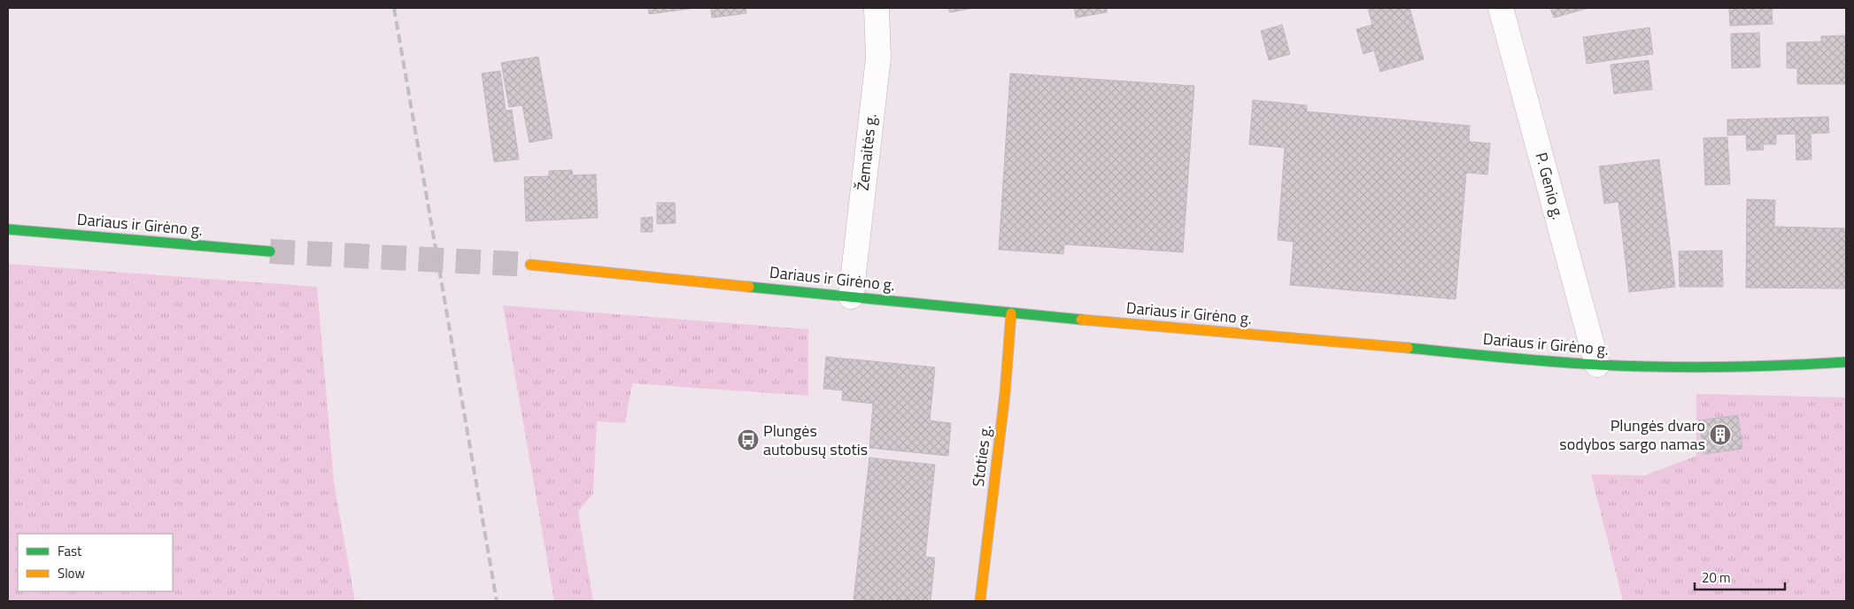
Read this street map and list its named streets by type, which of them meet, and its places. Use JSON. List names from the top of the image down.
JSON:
{
  "streets": {
    "main road": ["Dariaus ir Girėno g.", "Stoties g."],
    "street": ["Žemaitės g.", "P. Genio g."]
  },
  "crossings": [
    ["Žemaitės g.", "Dariaus ir Girėno g."],
    ["P. Genio g.", "Dariaus ir Girėno g."],
    ["Dariaus ir Girėno g.", "Stoties g."]
  ],
  "places": {
    "building": ["Plungės dvaro sodybos sargo namas"],
    "bus stop": ["Plungės autobusų stotis"]
  },
  "legend": ["Fast", "Slow"],
  "scale_bar": "20 m"
}
